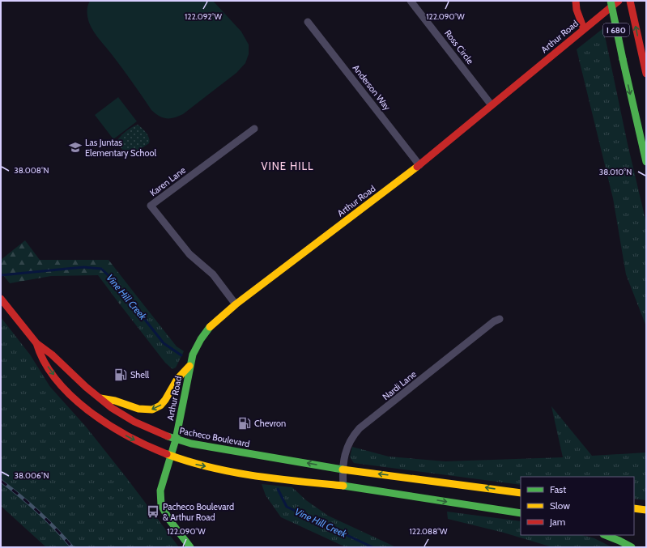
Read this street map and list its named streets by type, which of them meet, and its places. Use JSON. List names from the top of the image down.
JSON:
{
  "streets": {
    "main road": ["I 680", "Arthur Road", "Pacheco Boulevard"],
    "street": [
      "Ross Circle",
      "Anderson Way",
      "Karen Lane",
      "Nardi Lane"
    ]
  },
  "crossings": [
    ["Arthur Road", "Ross Circle"],
    ["Arthur Road", "Anderson Way"],
    ["Arthur Road", "Karen Lane"],
    ["Arthur Road", "Pacheco Boulevard"],
    ["Nardi Lane", "Pacheco Boulevard"]
  ],
  "districts": ["VINE HILL"],
  "water": ["Vine Hill Creek"],
  "places": {
    "school or university": ["Las Juntas Elementary School"],
    "fuel station": ["Shell", "Chevron"],
    "bus stop": ["Pacheco Boulevard & Arthur Road"]
  },
  "legend": ["Fast", "Slow", "Jam"],
  "coordinates": [
    "122.092°W",
    "122.090°W",
    "38.008°N",
    "38.010°N",
    "38.006°N",
    "122.088°W"
  ]
}
